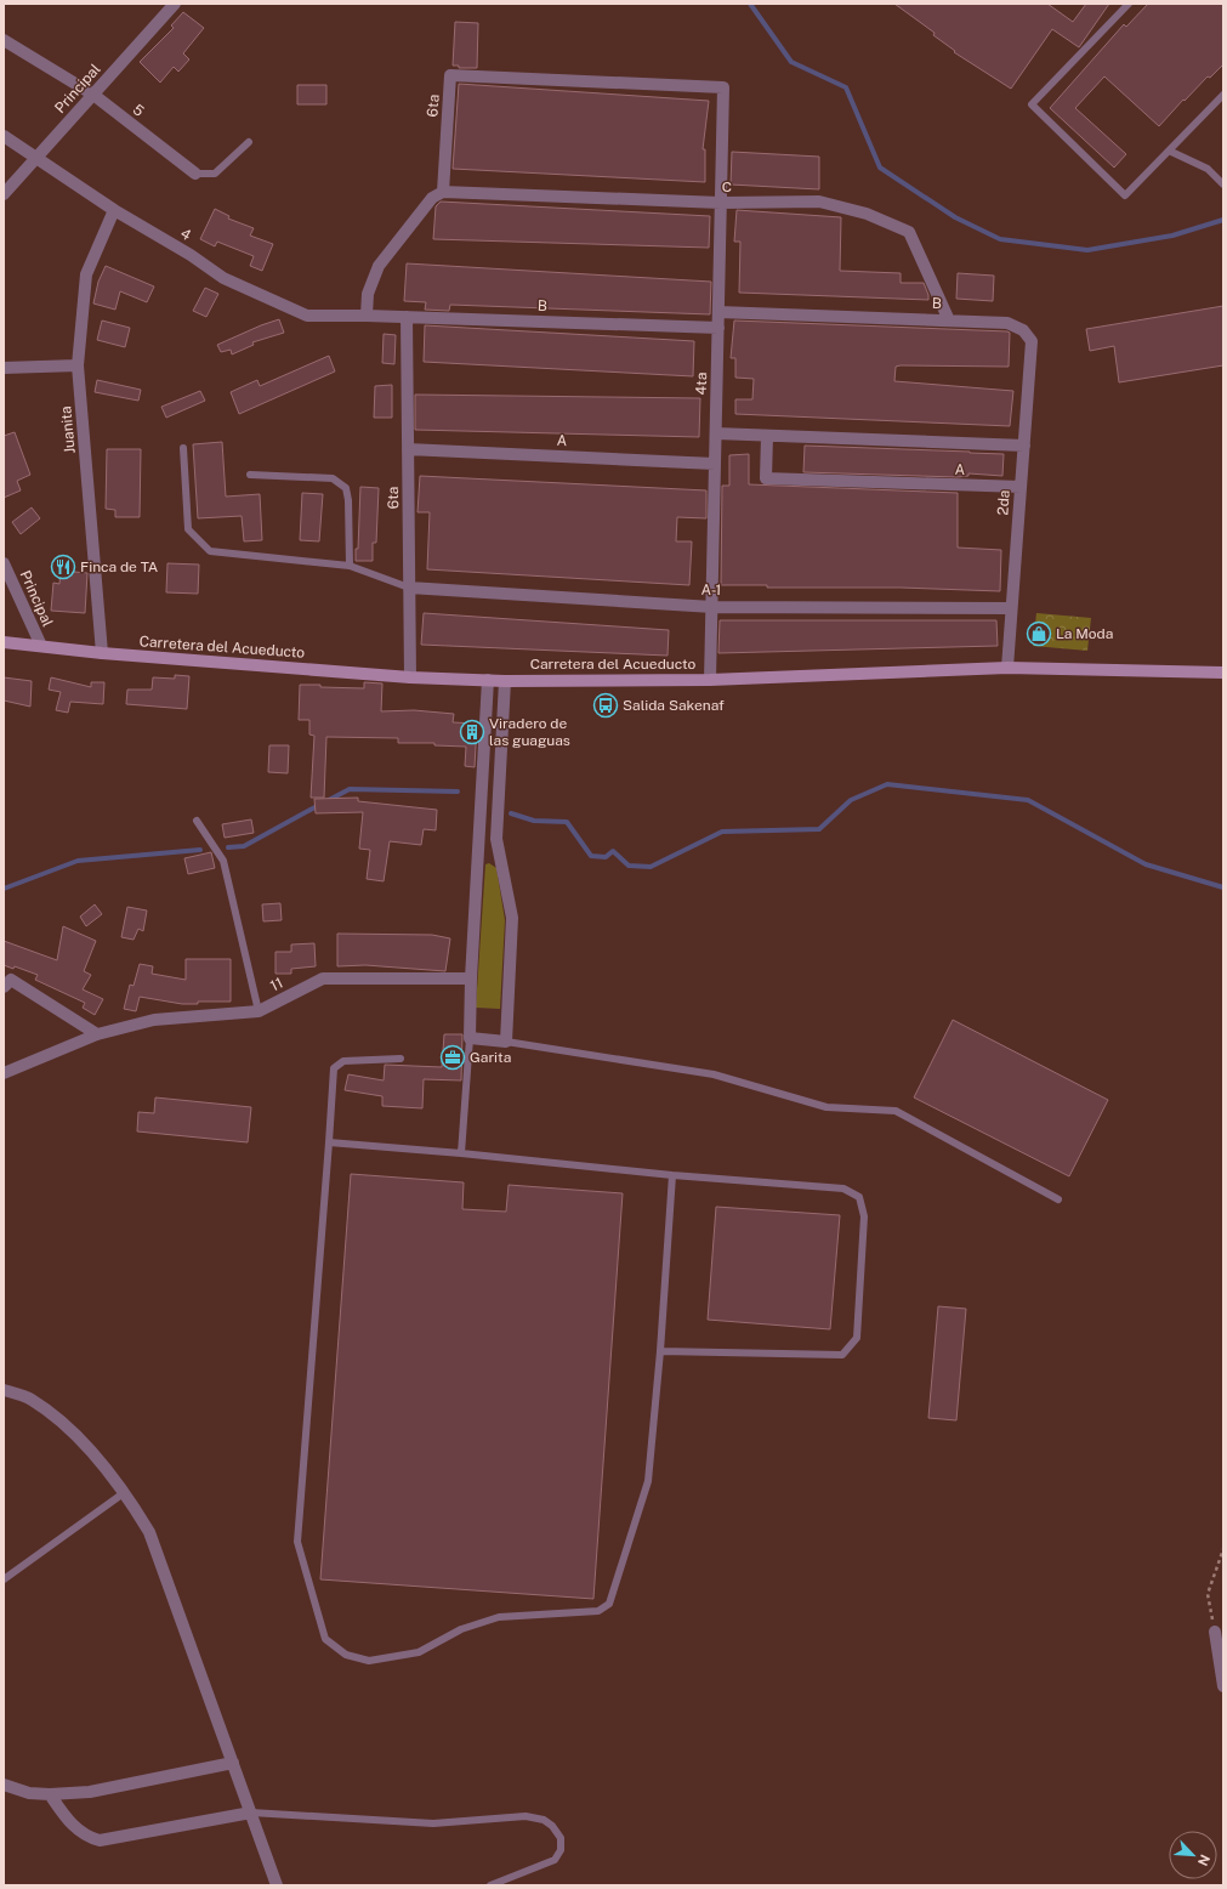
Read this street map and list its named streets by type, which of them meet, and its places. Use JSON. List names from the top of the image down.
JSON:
{
  "streets": {
    "street": [
      "Principal",
      "6ta",
      "5",
      "C",
      "4",
      "B",
      "4ta",
      "Juanita",
      "A",
      "2da",
      "A-1",
      "Carretera del Acueducto",
      "11"
    ]
  },
  "crossings": [
    ["Principal", "5"],
    ["Principal", "4"],
    ["Principal", "Carretera del Acueducto"],
    ["6ta", "C"],
    ["6ta", "B"],
    ["6ta", "4ta"],
    ["6ta", "A"],
    ["6ta", "A-1"],
    ["6ta", "Carretera del Acueducto"],
    ["C", "B"],
    ["C", "4ta"],
    ["4", "B"],
    ["4", "Juanita"],
    ["B", "4ta"],
    ["B", "2da"],
    ["4ta", "A"],
    ["4ta", "A-1"],
    ["4ta", "Carretera del Acueducto"],
    ["Juanita", "Carretera del Acueducto"],
    ["A", "2da"],
    ["2da", "A-1"],
    ["2da", "Carretera del Acueducto"]
  ],
  "places": {
    "restaurant": ["Finca de TA"],
    "shop": ["La Moda"],
    "bus stop": ["Salida Sakenaf"],
    "building": ["Viradero de las guaguas"],
    "office": ["Garita"]
  },
  "north": "bottom right"
}
